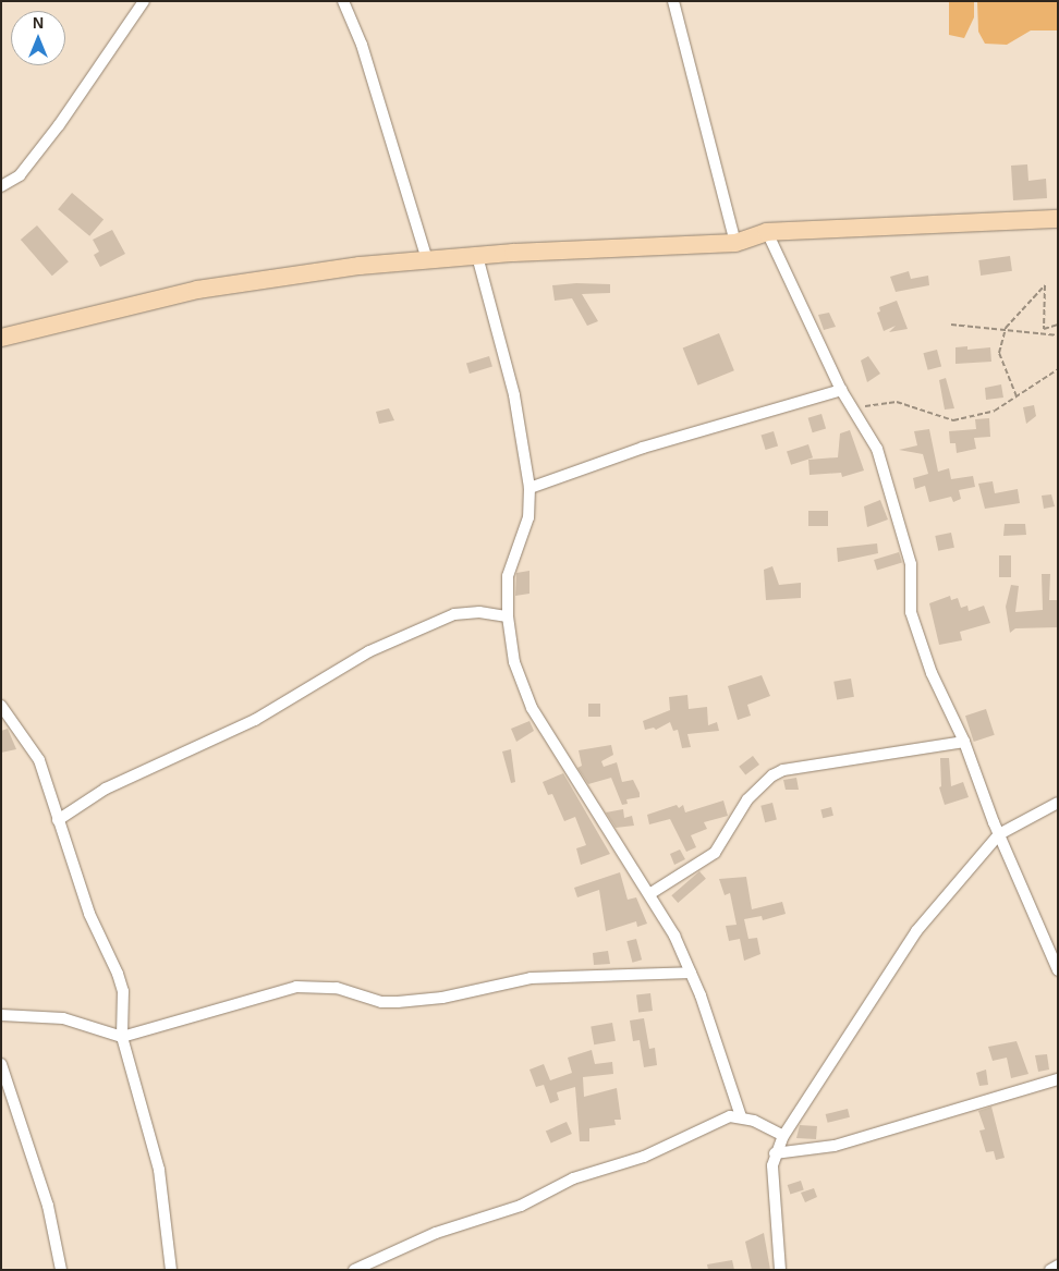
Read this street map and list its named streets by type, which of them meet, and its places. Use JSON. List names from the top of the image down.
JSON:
{
  "north": "top"
}
